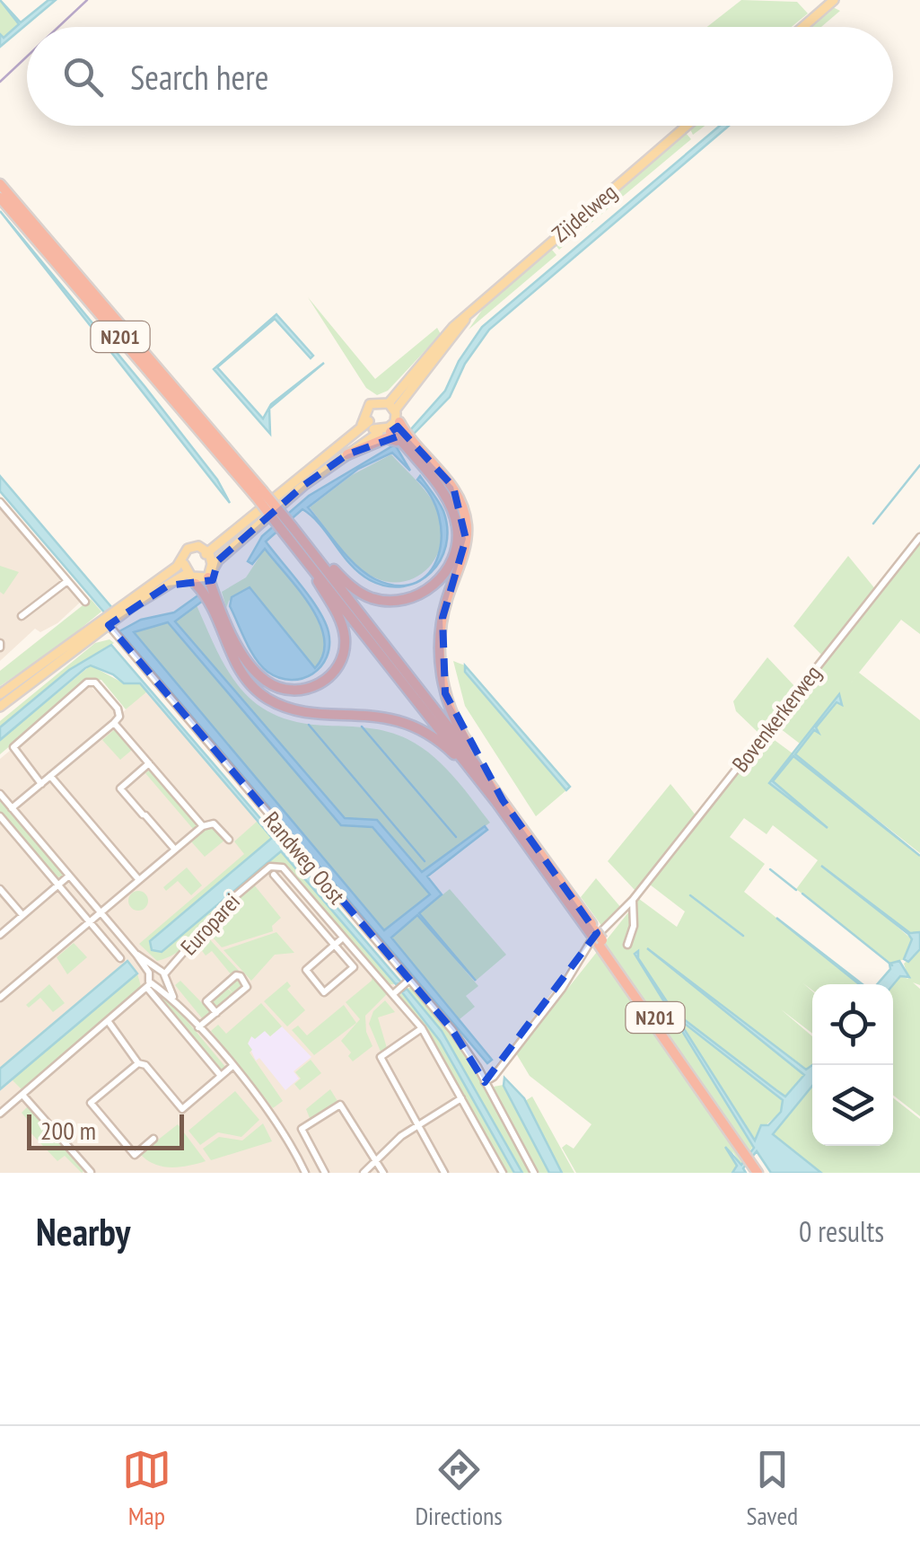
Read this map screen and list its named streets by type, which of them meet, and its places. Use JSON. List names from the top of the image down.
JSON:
{
  "streets": {
    "highway": ["N201"],
    "main road": ["Zijdelweg"],
    "street": ["Bovenkerkerweg", "Randweg Oost", "Europarei"]
  },
  "crossings": [
    ["Zijdelweg", "N201"],
    ["Bovenkerkerweg", "Randweg Oost"]
  ],
  "scale_bar": "200 m",
  "page": {
    "search": "Search here",
    "scale": "200 m",
    "heading": ["Nearby", "0 results"],
    "nav": ["Map", "Directions", "Saved"]
  }
}
